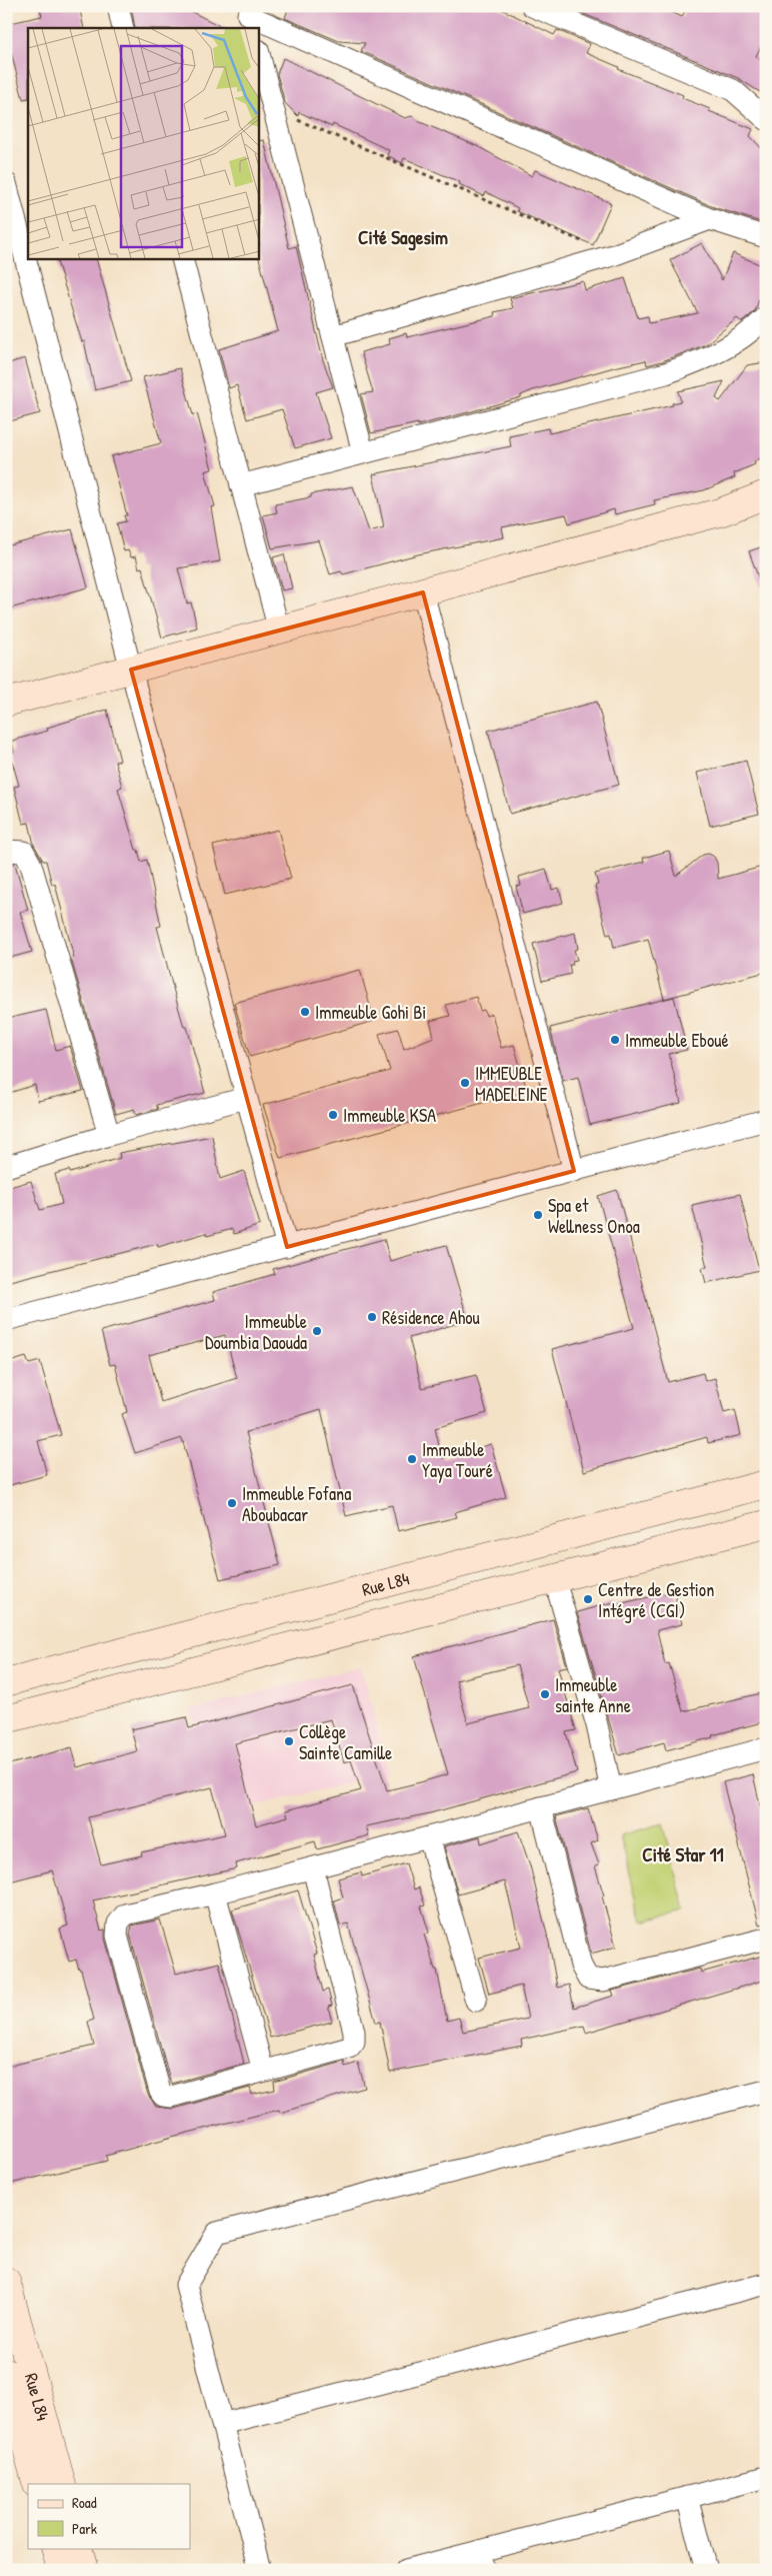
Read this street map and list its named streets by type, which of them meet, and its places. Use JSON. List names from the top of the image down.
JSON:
{
  "streets": {
    "main road": ["Rue L84"]
  },
  "districts": ["Cité Sagesim", "Cité Star 11"],
  "places": [
    "Immeuble Gohi Bi",
    "Immeuble Eboué",
    "IMMEUBLE MADELEINE",
    "Immeuble KSA",
    "Spa et Wellness Onoa",
    "Résidence Ahou",
    "Immeuble Doumbia Daouda",
    "Immeuble Yaya Touré",
    "Immeuble Fofana Aboubacar",
    "Centre de Gestion Intégré (CGI)",
    "Immeuble sainte Anne",
    "Collège Sainte Camille"
  ],
  "legend": ["Road", "Park"]
}
